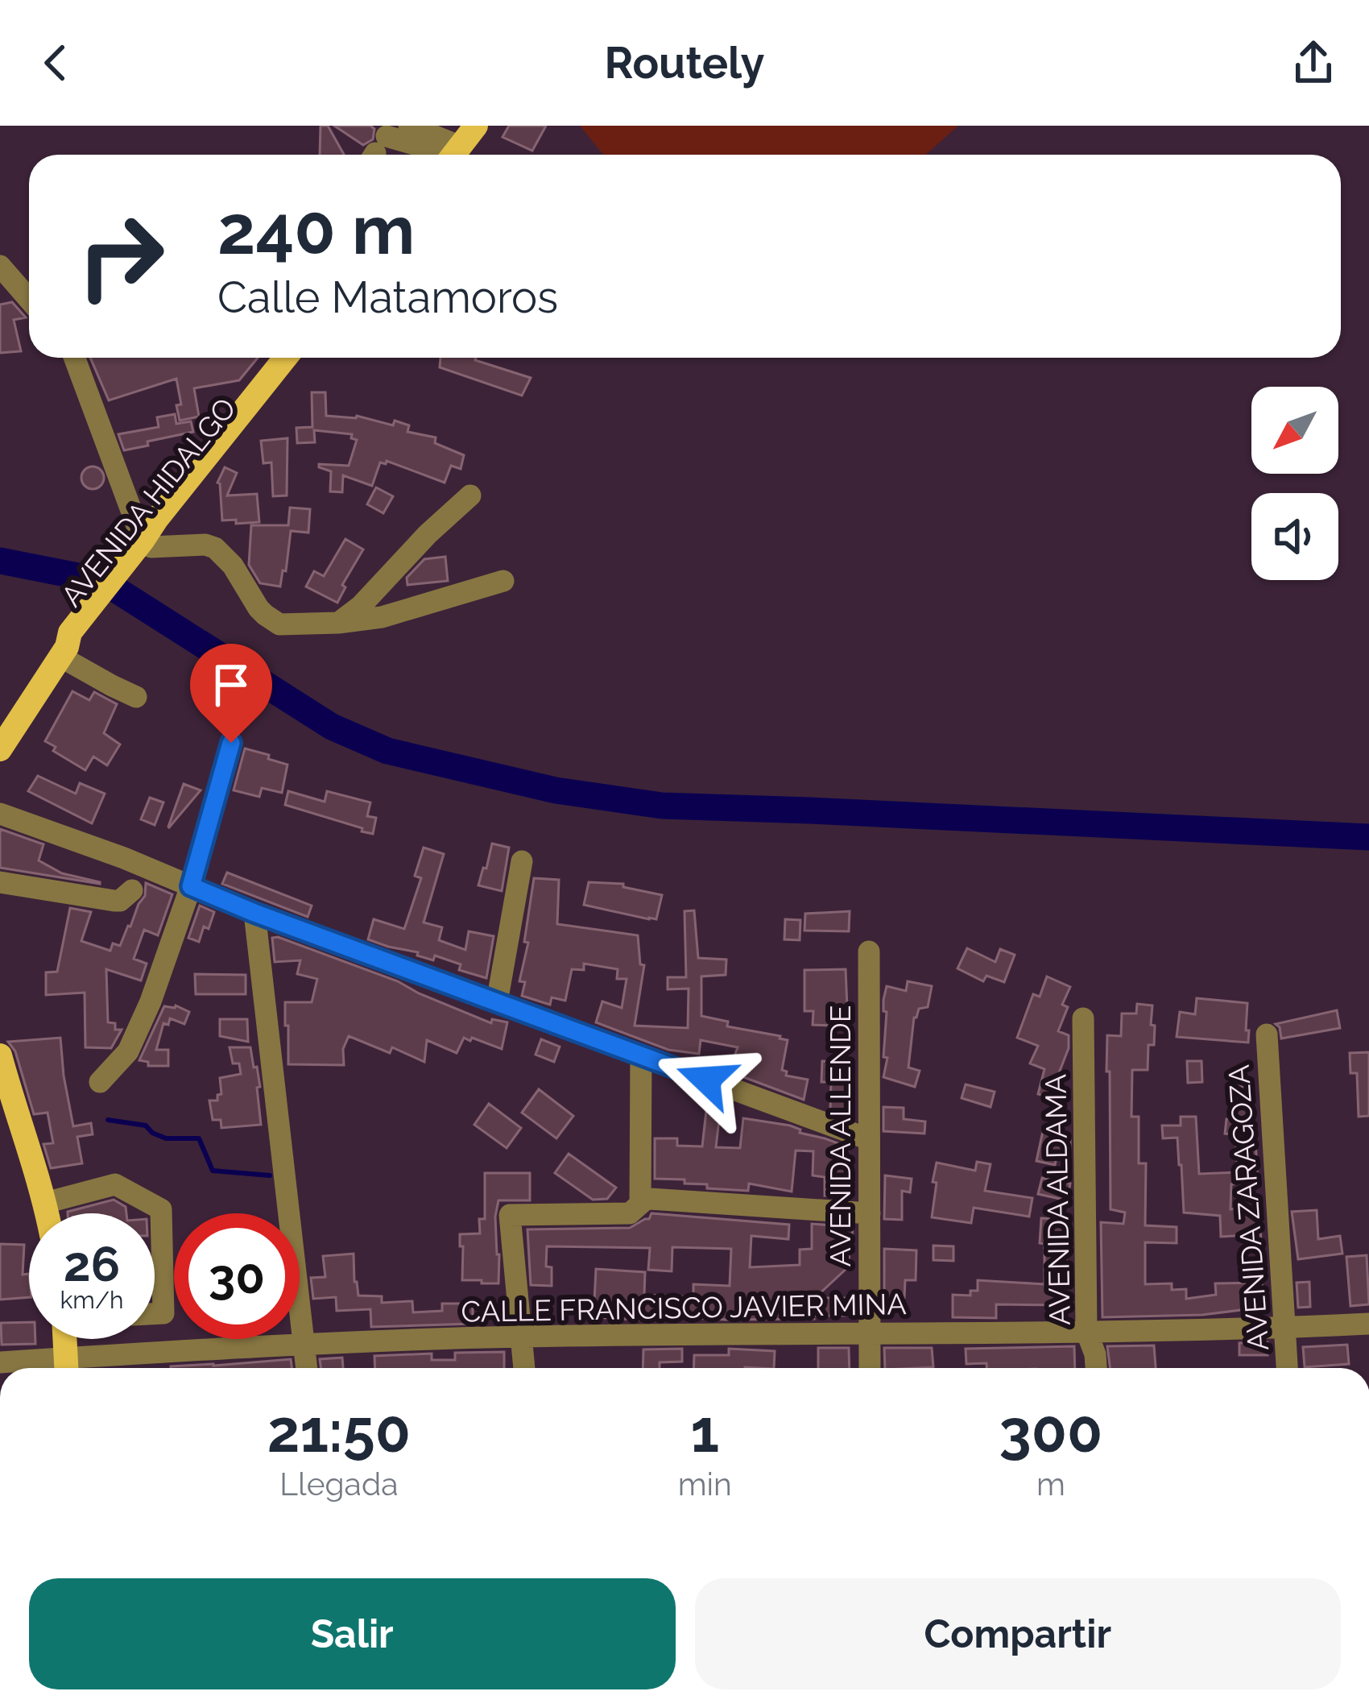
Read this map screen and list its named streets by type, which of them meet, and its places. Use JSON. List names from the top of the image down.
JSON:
{
  "streets": {
    "main road": ["AVENIDA HIDALGO"],
    "street": [
      "AVENIDA ALLENDE",
      "AVENIDA ALDAMA",
      "AVENIDA ZARAGOZA",
      "CALLE FRANCISCO JAVIER MINA"
    ]
  },
  "crossings": [
    ["AVENIDA ALLENDE", "CALLE FRANCISCO JAVIER MINA"],
    ["AVENIDA ALDAMA", "CALLE FRANCISCO JAVIER MINA"],
    ["AVENIDA ZARAGOZA", "CALLE FRANCISCO JAVIER MINA"]
  ],
  "north": "bottom left",
  "page": {
    "header": "Routely",
    "turn": ["240 m", "Calle Matamoros"],
    "speed": "26 km/h",
    "limit": "30",
    "eta": [
      "21:50",
      "Llegada",
      "1",
      "min",
      "300",
      "m"
    ],
    "buttons": ["Salir", "Compartir"]
  }
}
